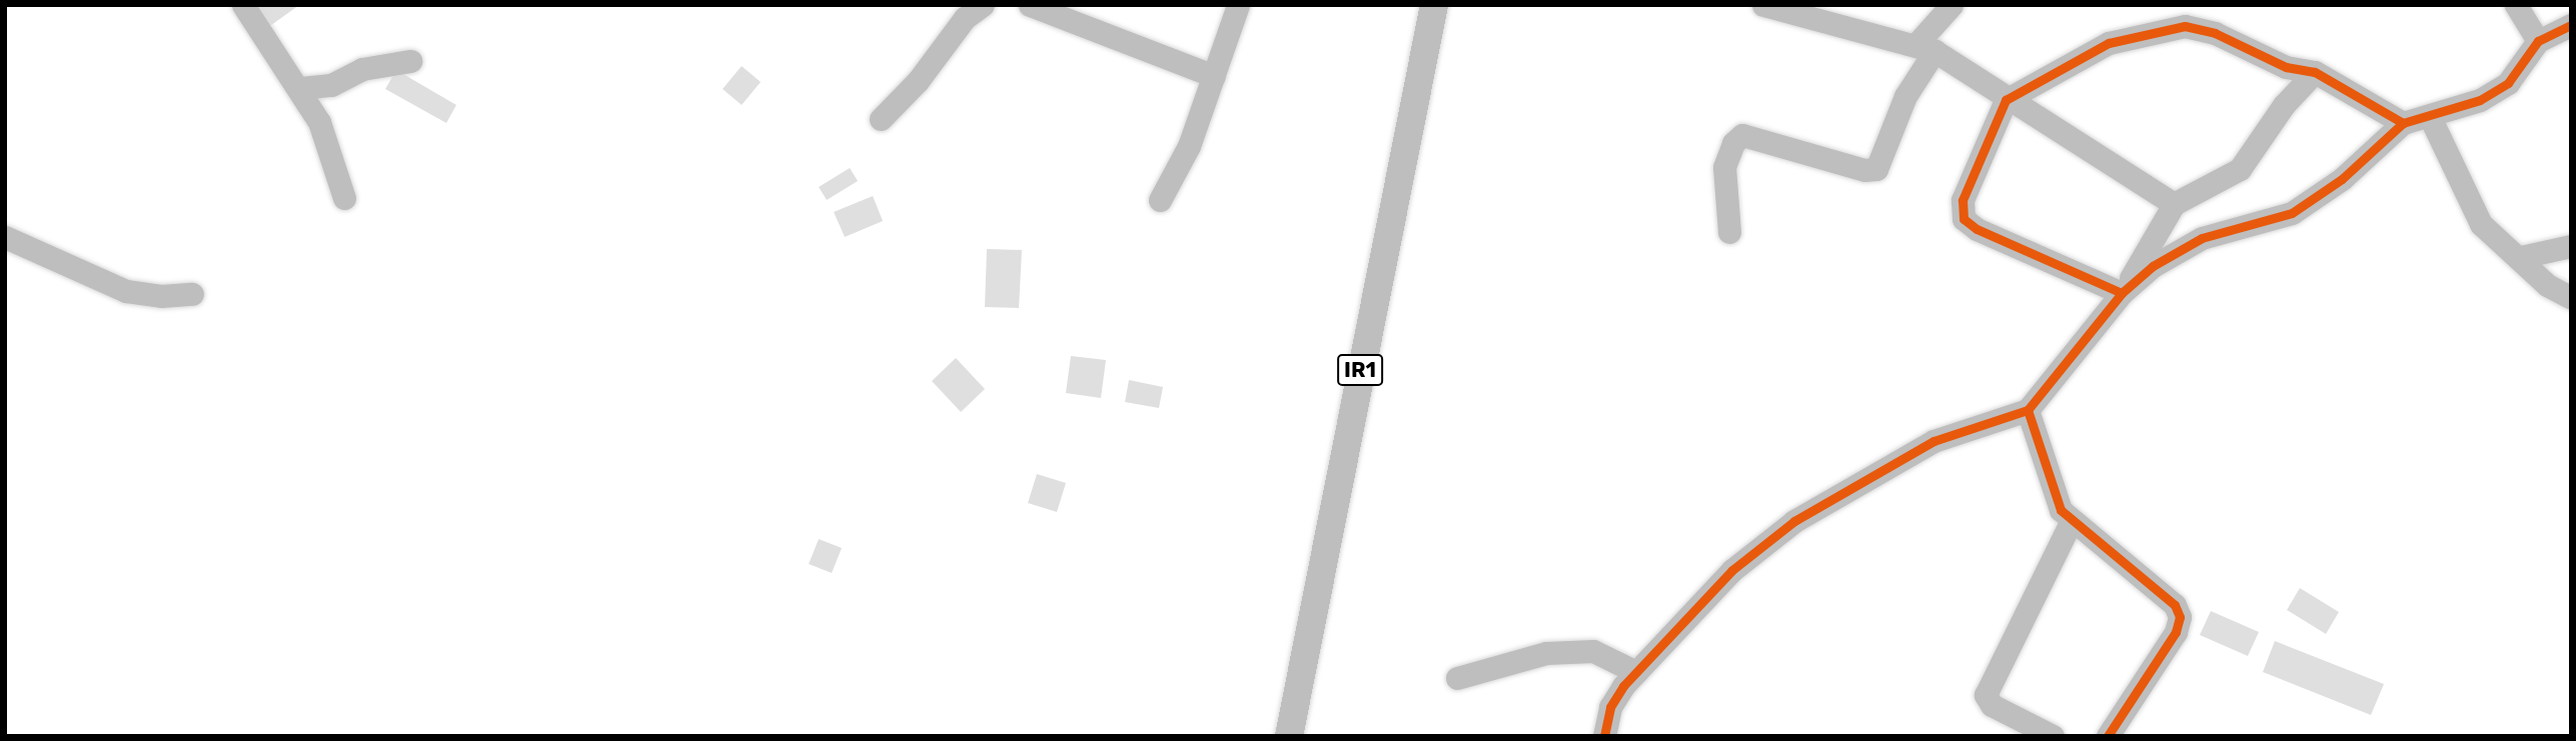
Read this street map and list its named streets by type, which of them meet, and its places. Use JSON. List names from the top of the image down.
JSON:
{
  "streets": {
    "main road": ["IR1"]
  }
}
